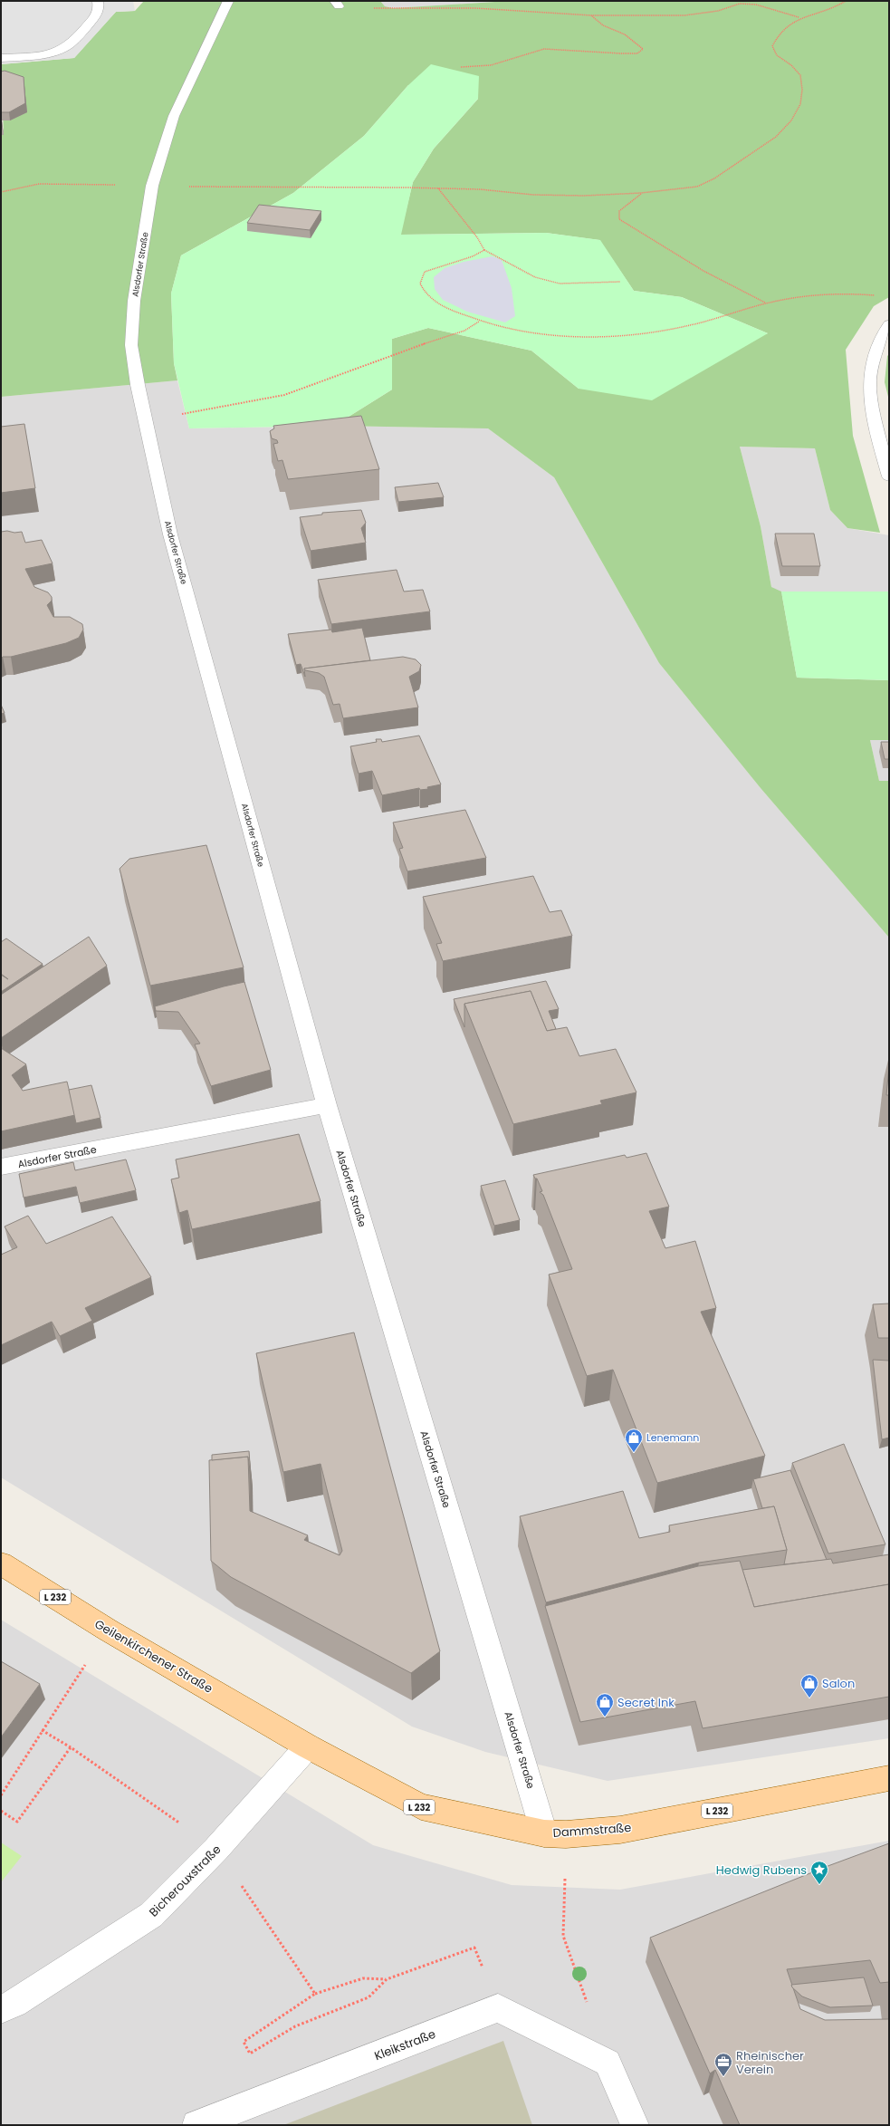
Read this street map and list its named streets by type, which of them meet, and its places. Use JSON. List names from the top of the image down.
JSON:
{
  "streets": {
    "main road": ["L 232", "Geilenkirchener Straße", "Dammstraße"],
    "street": ["Alsdorfer Straße", "Bicherouxstraße", "Kleikstraße"]
  },
  "crossings": [
    ["Alsdorfer Straße", "Dammstraße"],
    ["Geilenkirchener Straße", "Dammstraße"],
    ["Geilenkirchener Straße", "Bicherouxstraße"],
    ["Dammstraße", "Bicherouxstraße"]
  ],
  "places": {
    "shop": ["Lenemann", "Salon", "Secret Ink"],
    "place": ["Hedwig Rubens"],
    "office": ["Rheinischer Verein"]
  }
}
